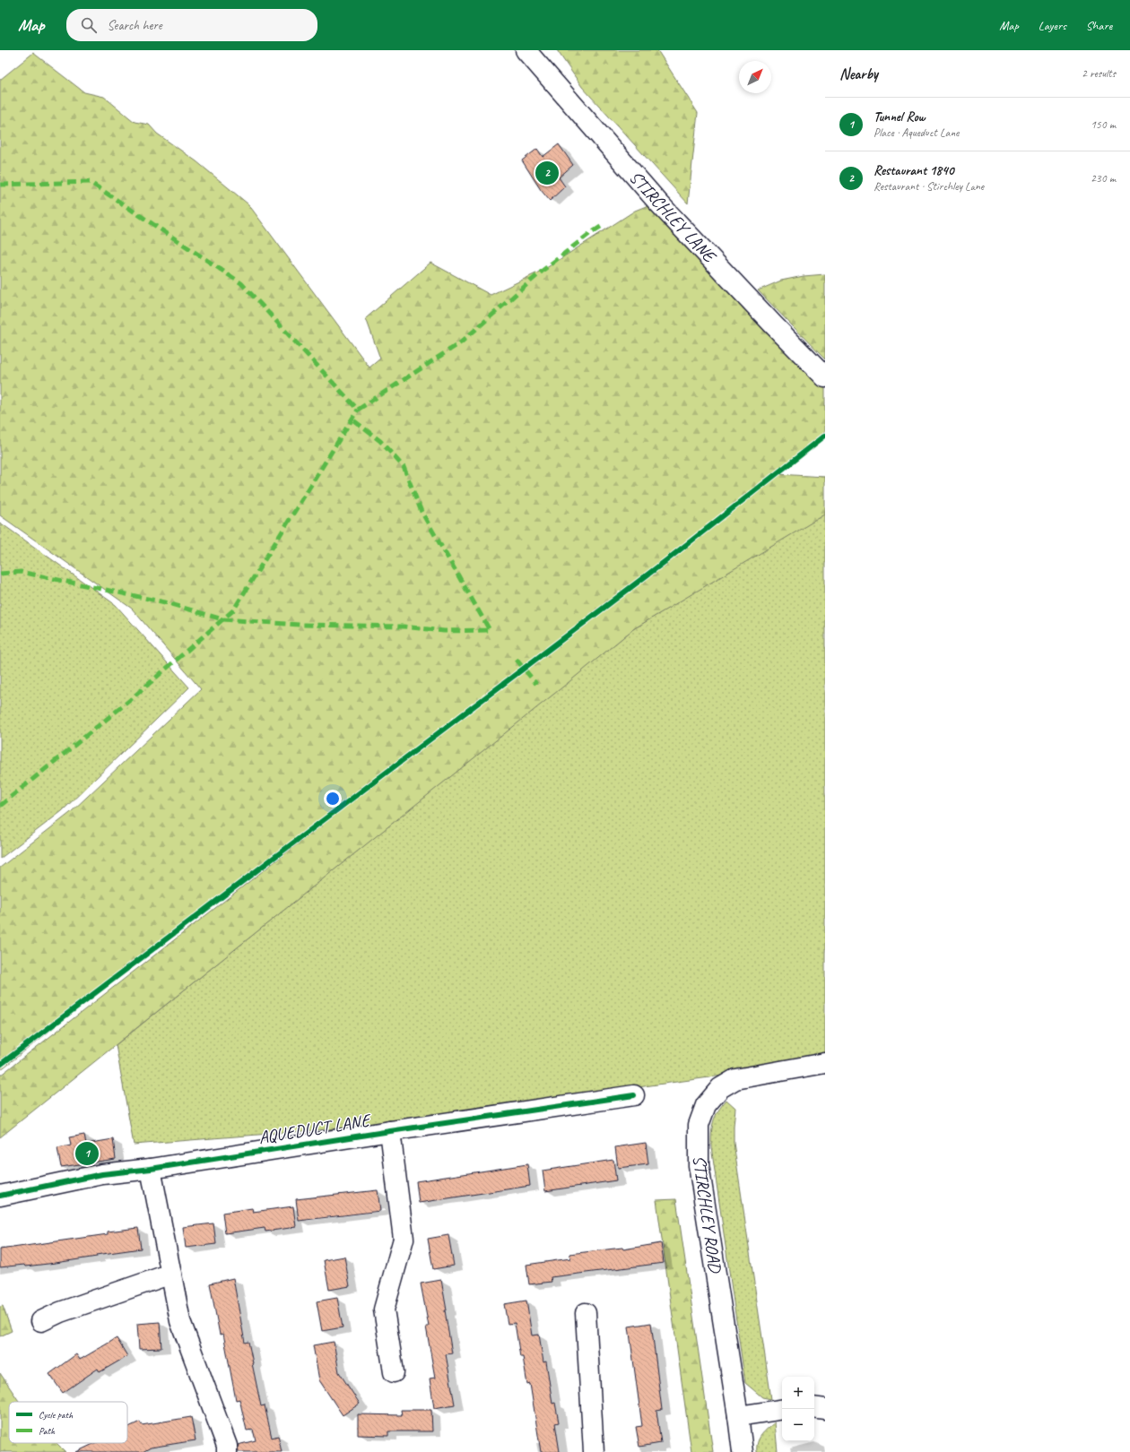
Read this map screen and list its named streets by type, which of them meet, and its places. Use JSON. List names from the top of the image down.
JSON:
{
  "streets": {
    "street": ["STIRCHLEY LANE", "AQUEDUCT LANE", "STIRCHLEY ROAD"]
  },
  "legend": ["Cycle path", "Path"],
  "north": "top right",
  "page": {
    "header": "Map",
    "search": "Search here",
    "nav": ["Map", "Layers", "Share"],
    "heading": ["Nearby", "2 results"],
    "list": [
      {
        "mark": "1",
        "name": "Tunnel Row",
        "note": "Place · Aqueduct Lane",
        "value": "150 m"
      },
      {
        "mark": "2",
        "name": "Restaurant 1840",
        "note": "Restaurant · Stirchley Lane",
        "value": "230 m"
      }
    ],
    "pins": ["2", "1"],
    "map_buttons": ["+", "−"]
  }
}
